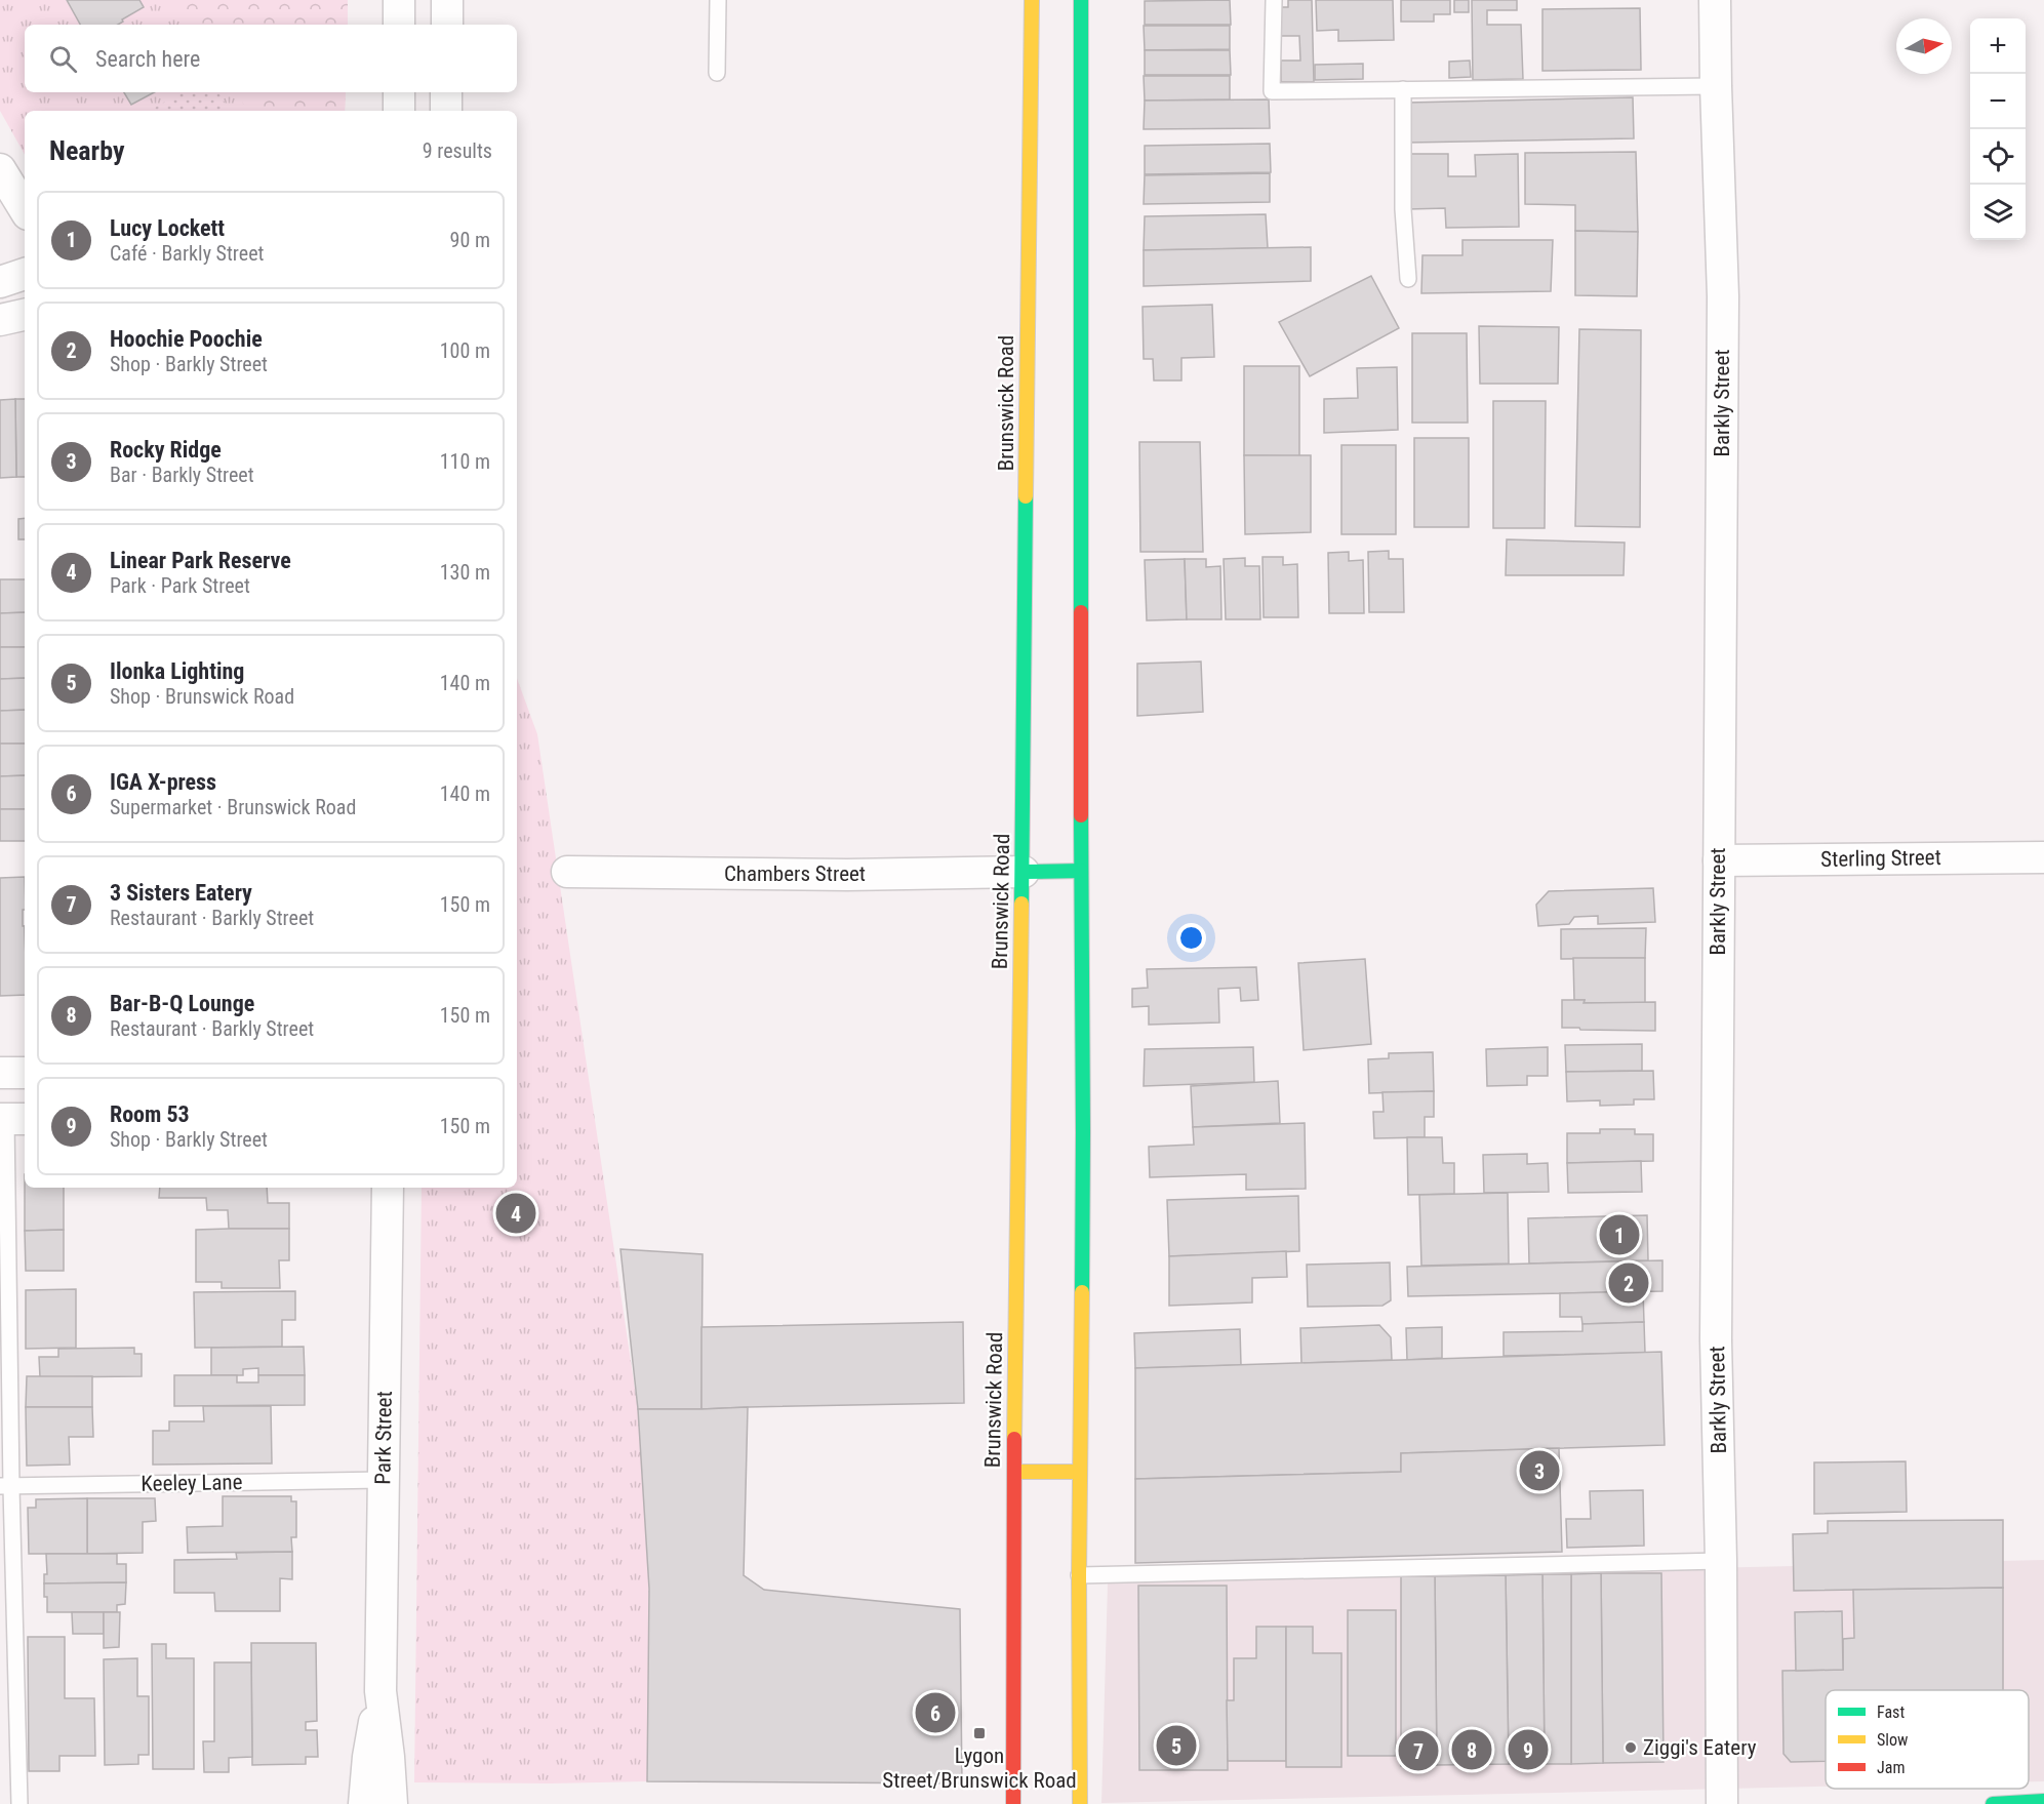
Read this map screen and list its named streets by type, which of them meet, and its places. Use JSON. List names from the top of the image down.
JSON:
{
  "streets": {
    "main road": ["Brunswick Road"],
    "street": [
      "Barkly Street",
      "Sterling Street",
      "Chambers Street",
      "Park Street"
    ],
    "lane": ["Keeley Lane"]
  },
  "crossings": [
    ["Brunswick Road", "Chambers Street"],
    ["Barkly Street", "Sterling Street"],
    ["Park Street", "Keeley Lane"]
  ],
  "places": {
    "transit": ["Lygon Street/Brunswick Road"],
    "other": ["Ziggi's Eatery"]
  },
  "legend": ["Fast", "Slow", "Jam"],
  "north": "right",
  "page": {
    "map_buttons": ["+", "−"],
    "search": "Search here",
    "heading": ["Nearby", "9 results"],
    "list": [
      {
        "mark": "1",
        "name": "Lucy Lockett",
        "note": "Café · Barkly Street",
        "value": "90 m"
      },
      {
        "mark": "2",
        "name": "Hoochie Poochie",
        "note": "Shop · Barkly Street",
        "value": "100 m"
      },
      {
        "mark": "3",
        "name": "Rocky Ridge",
        "note": "Bar · Barkly Street",
        "value": "110 m"
      },
      {
        "mark": "4",
        "name": "Linear Park Reserve",
        "note": "Park · Park Street",
        "value": "130 m"
      },
      {
        "mark": "5",
        "name": "Ilonka Lighting",
        "note": "Shop · Brunswick Road",
        "value": "140 m"
      },
      {
        "mark": "6",
        "name": "IGA X-press",
        "note": "Supermarket · Brunswick Road",
        "value": "140 m"
      },
      {
        "mark": "7",
        "name": "3 Sisters Eatery",
        "note": "Restaurant · Barkly Street",
        "value": "150 m"
      },
      {
        "mark": "8",
        "name": "Bar-B-Q Lounge",
        "note": "Restaurant · Barkly Street",
        "value": "150 m"
      },
      {
        "mark": "9",
        "name": "Room 53",
        "note": "Shop · Barkly Street",
        "value": "150 m"
      }
    ],
    "pins": [
      "4",
      "1",
      "2",
      "3",
      "6",
      "5",
      "8",
      "9",
      "7"
    ]
  }
}
